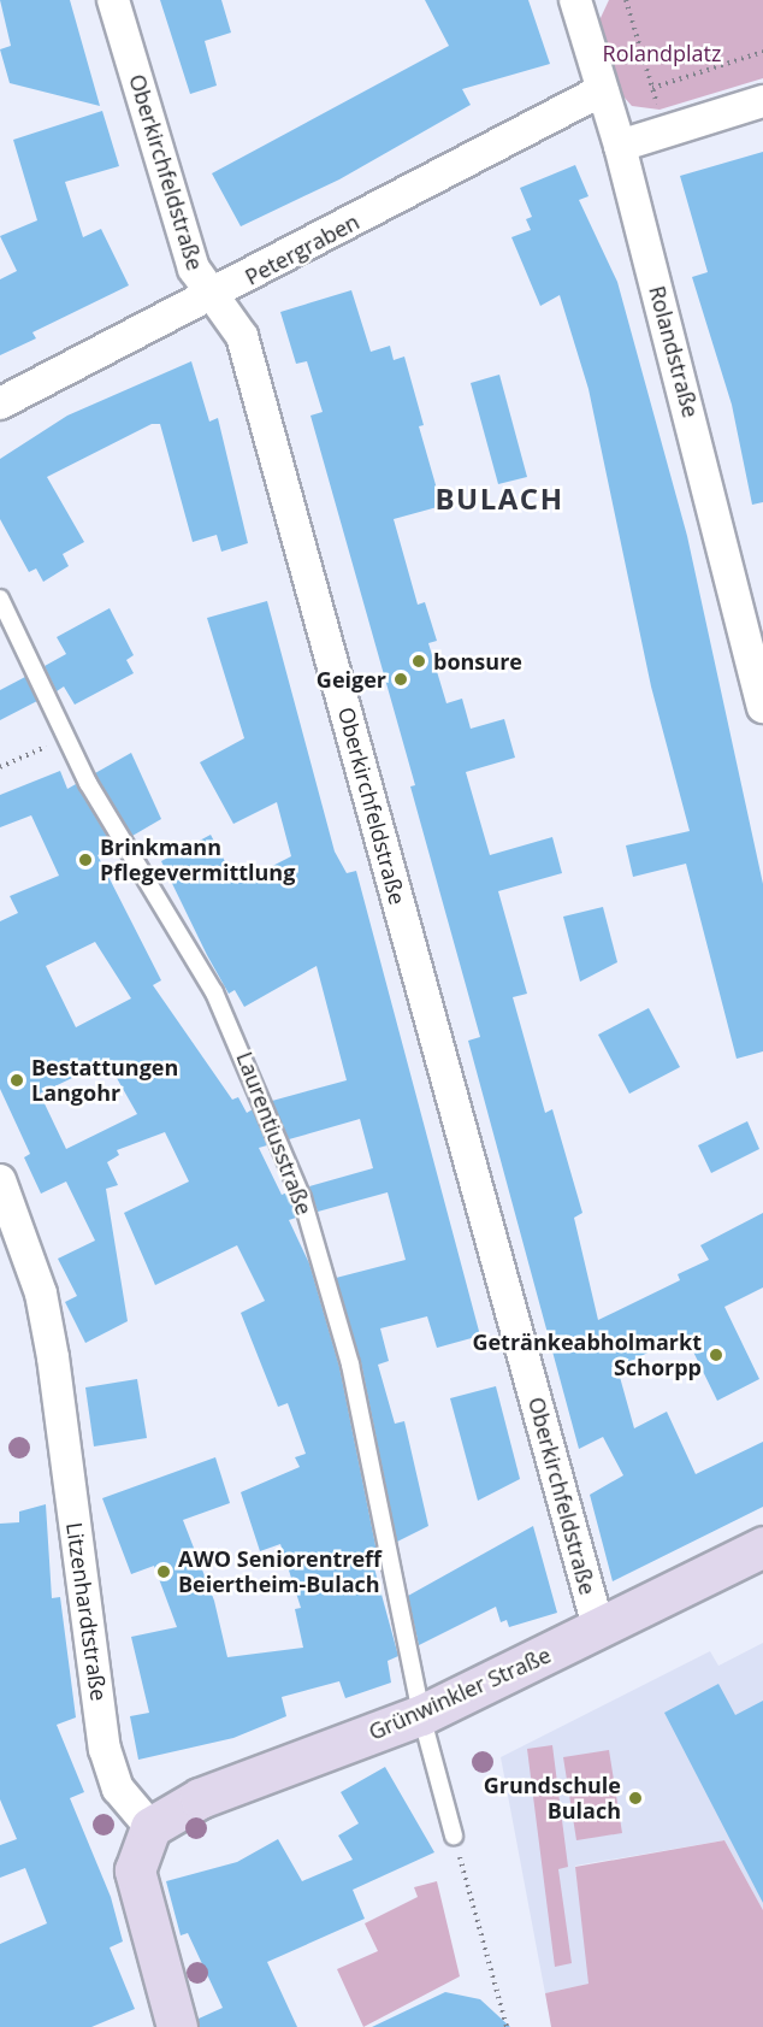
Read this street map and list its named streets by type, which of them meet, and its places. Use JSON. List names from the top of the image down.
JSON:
{
  "streets": {
    "street": [
      "Oberkirchfeldstraße",
      "Petergraben",
      "Rolandstraße",
      "Litzenhardtstraße",
      "Grünwinkler Straße"
    ],
    "lane": ["Laurentiusstraße"]
  },
  "crossings": [
    ["Oberkirchfeldstraße", "Petergraben"],
    ["Oberkirchfeldstraße", "Grünwinkler Straße"],
    ["Petergraben", "Rolandstraße"],
    ["Laurentiusstraße", "Grünwinkler Straße"],
    ["Litzenhardtstraße", "Grünwinkler Straße"]
  ],
  "districts": ["BULACH"],
  "parks": ["Rolandplatz"],
  "places": [
    "bonsure",
    "Geiger",
    "Brinkmann Pflegevermittlung",
    "Bestattungen Langohr",
    "Getränkeabholmarkt Schorpp",
    "AWO Seniorentreff Beiertheim-Bulach",
    "Grundschule Bulach"
  ]
}
